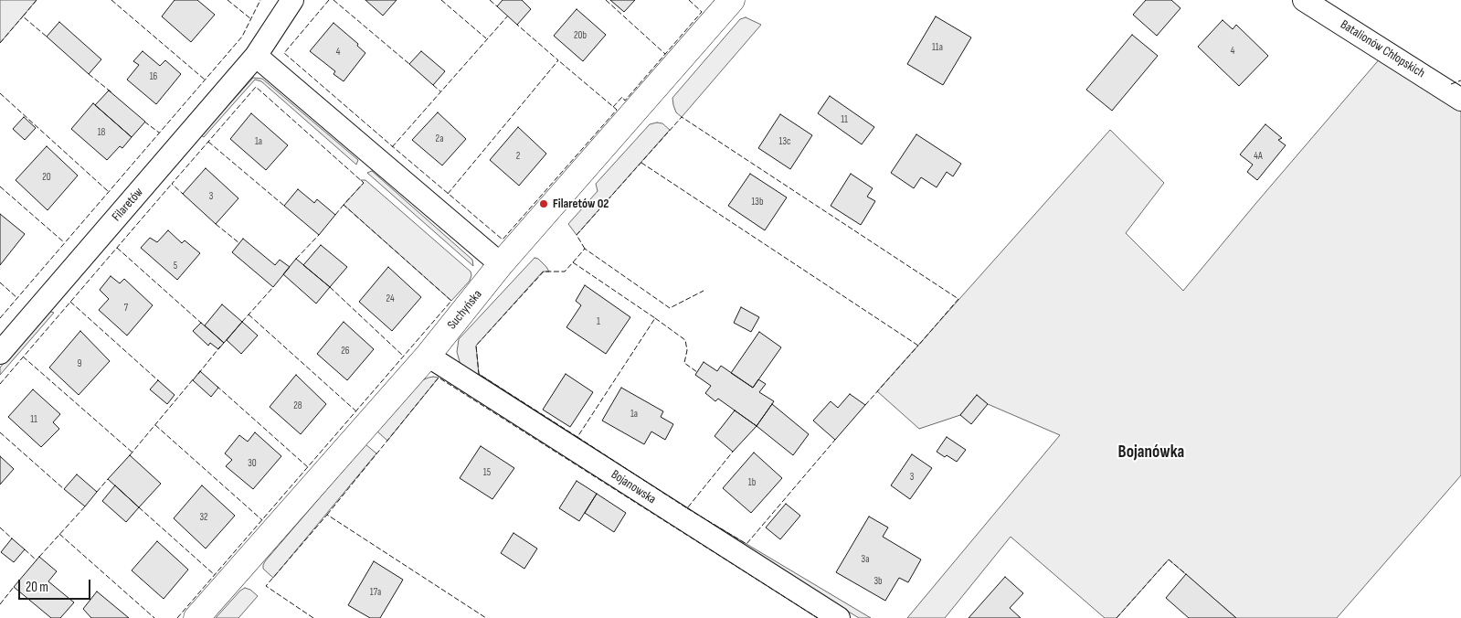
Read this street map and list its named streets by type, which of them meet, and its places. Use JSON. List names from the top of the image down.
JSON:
{
  "streets": {
    "street": [
      "Batalionów Chłopskich",
      "Filaretów",
      "Suchyńska",
      "Bojanowska"
    ]
  },
  "crossings": [
    ["Suchyńska", "Bojanowska"]
  ],
  "districts": ["Bojanówka"],
  "places": ["Filaretów 02"],
  "house_numbers": [
    "20b",
    "11a",
    "4",
    "4",
    "16",
    "11",
    "18",
    "2a",
    "1a",
    "13c",
    "2",
    "4A",
    "20",
    "3",
    "13b",
    "5",
    "24",
    "7",
    "1",
    "26",
    "9",
    "28",
    "1a",
    "11",
    "30",
    "15",
    "3",
    "1b",
    "32",
    "3a",
    "3b",
    "17a"
  ],
  "scale_bar": "20 m"
}
